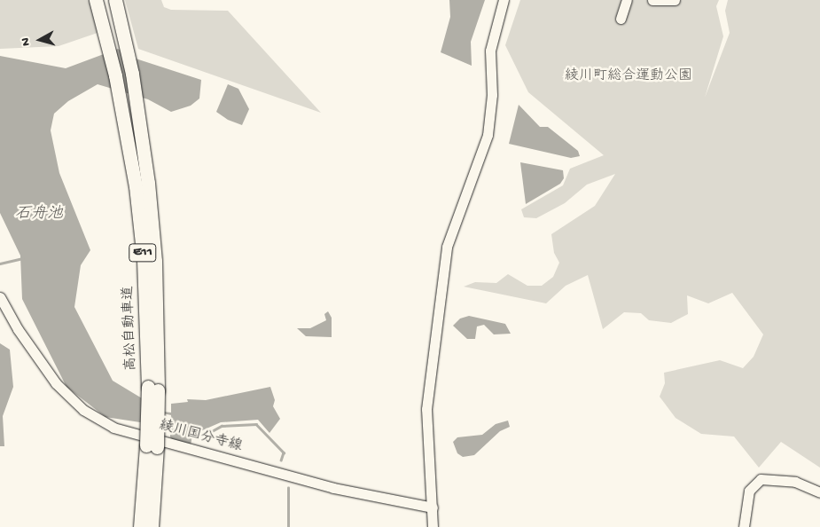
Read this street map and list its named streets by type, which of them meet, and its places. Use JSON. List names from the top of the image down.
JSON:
{
  "streets": {
    "highway": ["E11", "高松自動車道"],
    "street": ["綾川国分寺線"]
  },
  "water": ["石舟池"],
  "parks": ["綾川町総合運動公園"],
  "north": "left"
}
